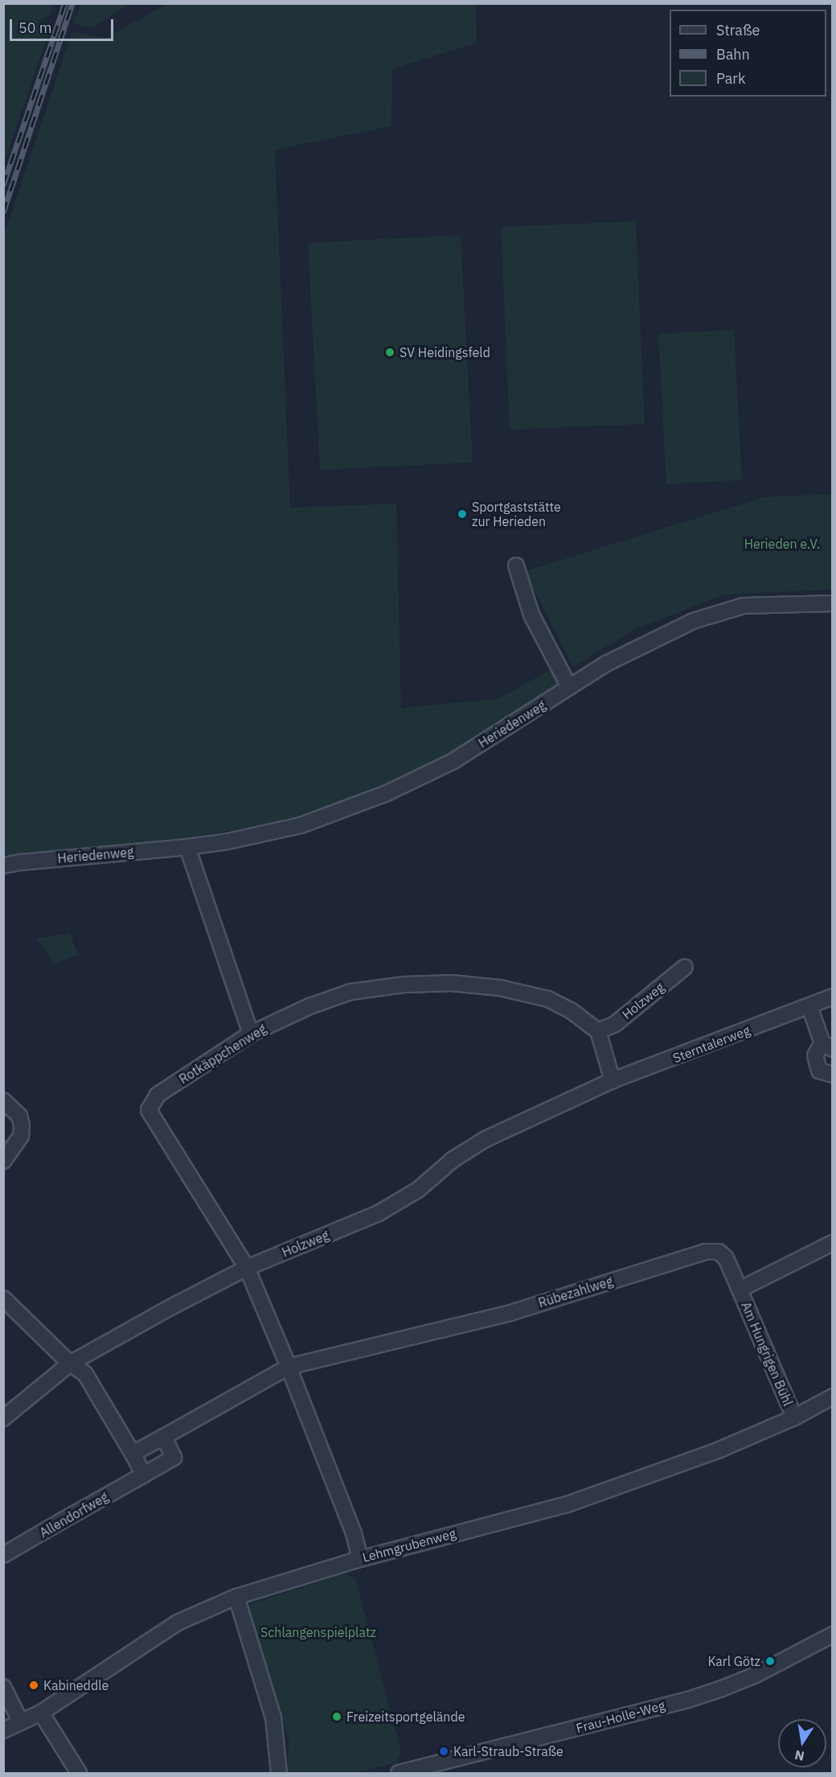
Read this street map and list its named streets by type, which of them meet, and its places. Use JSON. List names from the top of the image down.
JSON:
{
  "streets": {
    "street": [
      "Heriedenweg",
      "Holzweg",
      "Sterntalerweg",
      "Rotkäppchenweg",
      "Rübezahlweg",
      "Am Hungrigen Bühl",
      "Allendorfweg",
      "Lehmgrubenweg",
      "Frau-Holle-Weg"
    ]
  },
  "crossings": [
    ["Holzweg", "Sterntalerweg"],
    ["Holzweg", "Rotkäppchenweg"],
    ["Rübezahlweg", "Am Hungrigen Bühl"],
    ["Am Hungrigen Bühl", "Lehmgrubenweg"]
  ],
  "parks": ["Herieden e.V.", "Schlangenspielplatz"],
  "places": [
    "SV Heidingsfeld",
    "Sportgaststätte zur Herieden",
    "Karl Götz",
    "Kabineddle",
    "Freizeitsportgelände",
    "Karl-Straub-Straße"
  ],
  "legend": ["Straße", "Bahn", "Park"],
  "scale_bar": "50 m",
  "north": "bottom"
}
